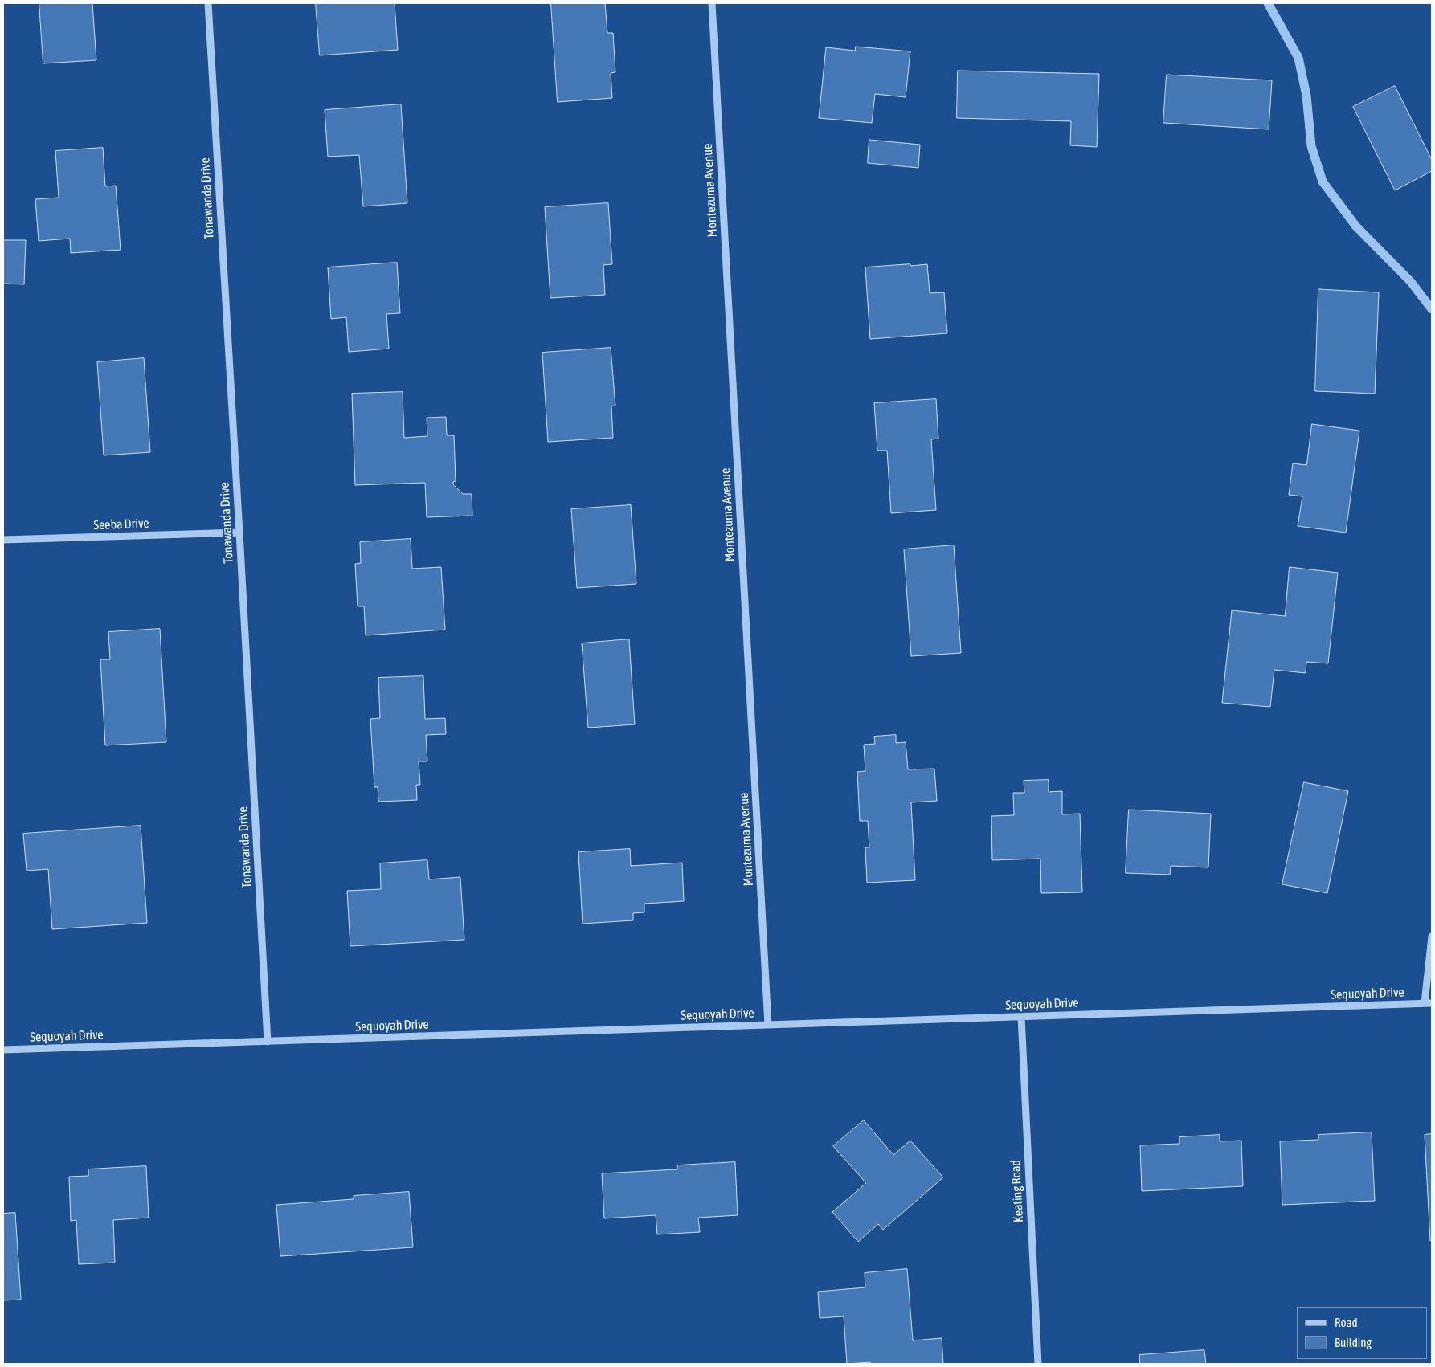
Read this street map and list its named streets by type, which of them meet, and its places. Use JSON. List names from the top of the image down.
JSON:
{
  "streets": {
    "street": [
      "Montezuma Avenue",
      "Tonawanda Drive",
      "Seeba Drive",
      "Sequoyah Drive",
      "Keating Road"
    ]
  },
  "crossings": [
    ["Montezuma Avenue", "Sequoyah Drive"],
    ["Tonawanda Drive", "Seeba Drive"],
    ["Tonawanda Drive", "Sequoyah Drive"],
    ["Sequoyah Drive", "Keating Road"]
  ],
  "legend": ["Road", "Building"]
}
